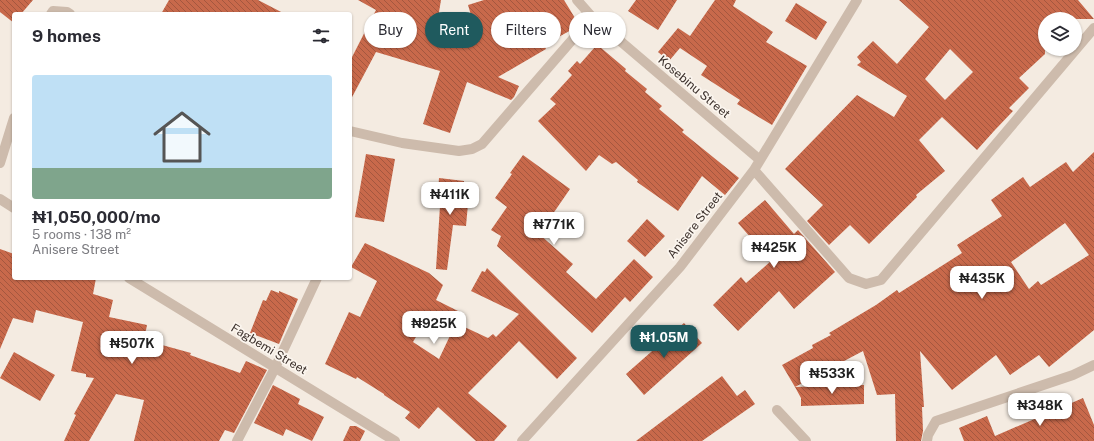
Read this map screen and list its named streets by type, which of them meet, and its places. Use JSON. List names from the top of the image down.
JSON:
{
  "streets": {
    "street": ["Kosebinu Street", "Anisere Street", "Fagbemi Street"]
  },
  "crossings": [
    ["Kosebinu Street", "Anisere Street"]
  ],
  "page": {
    "chip": [
      "Buy",
      "Rent",
      "Filters",
      "New"
    ],
    "heading": "9 homes",
    "list": [
      {
        "name": "₦1,050,000/mo",
        "note": "5 rooms · 138 m² · Anisere Street"
      }
    ],
    "price": [
      "₦411K",
      "₦771K",
      "₦425K",
      "₦435K",
      "₦925K",
      "₦1.05M",
      "₦507K",
      "₦533K",
      "₦348K"
    ]
  }
}
